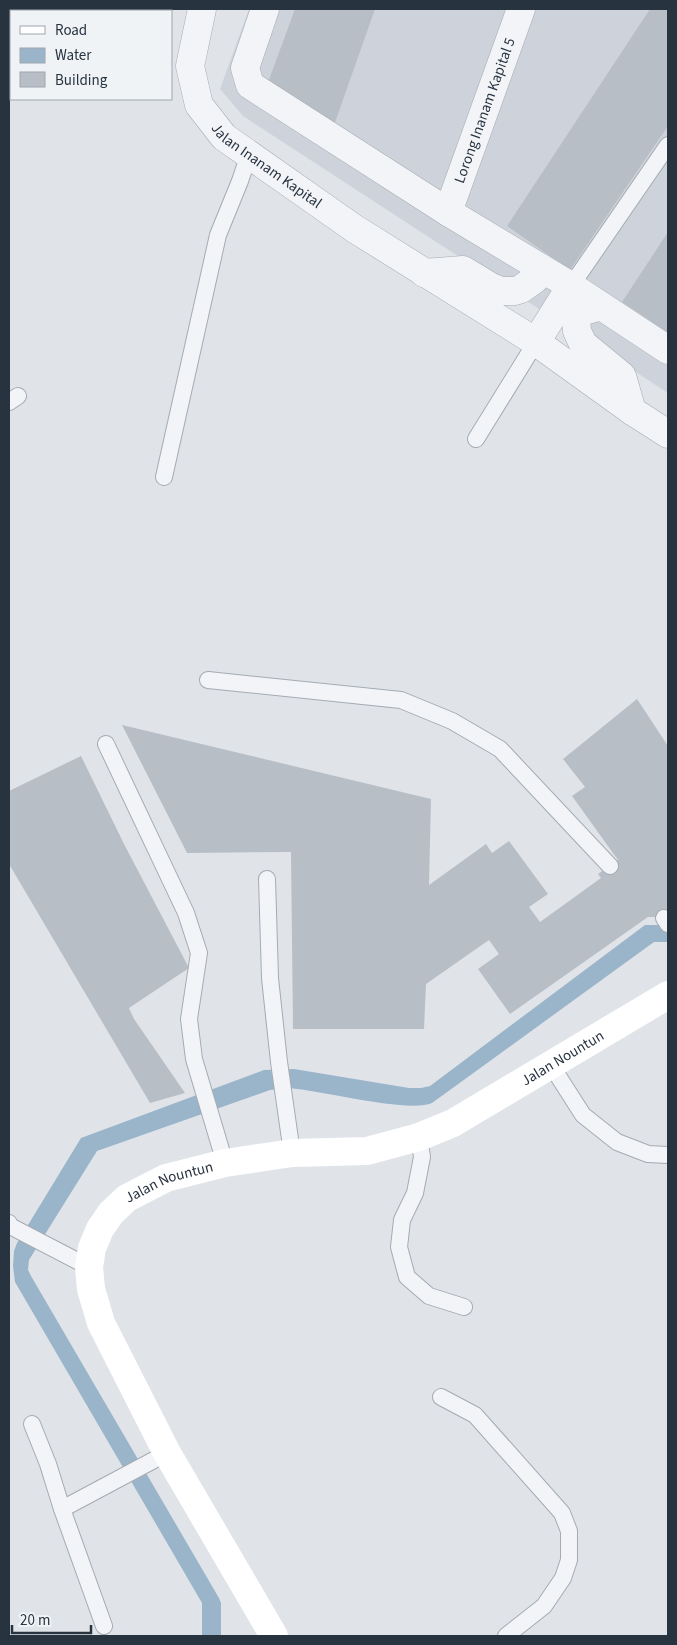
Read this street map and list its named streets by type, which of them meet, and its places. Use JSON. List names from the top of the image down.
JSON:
{
  "streets": {
    "street": ["Lorong Inanam Kapital 5", "Jalan Inanam Kapital", "Jalan Nountun"]
  },
  "legend": ["Road", "Water", "Building"],
  "scale_bar": "20 m"
}
